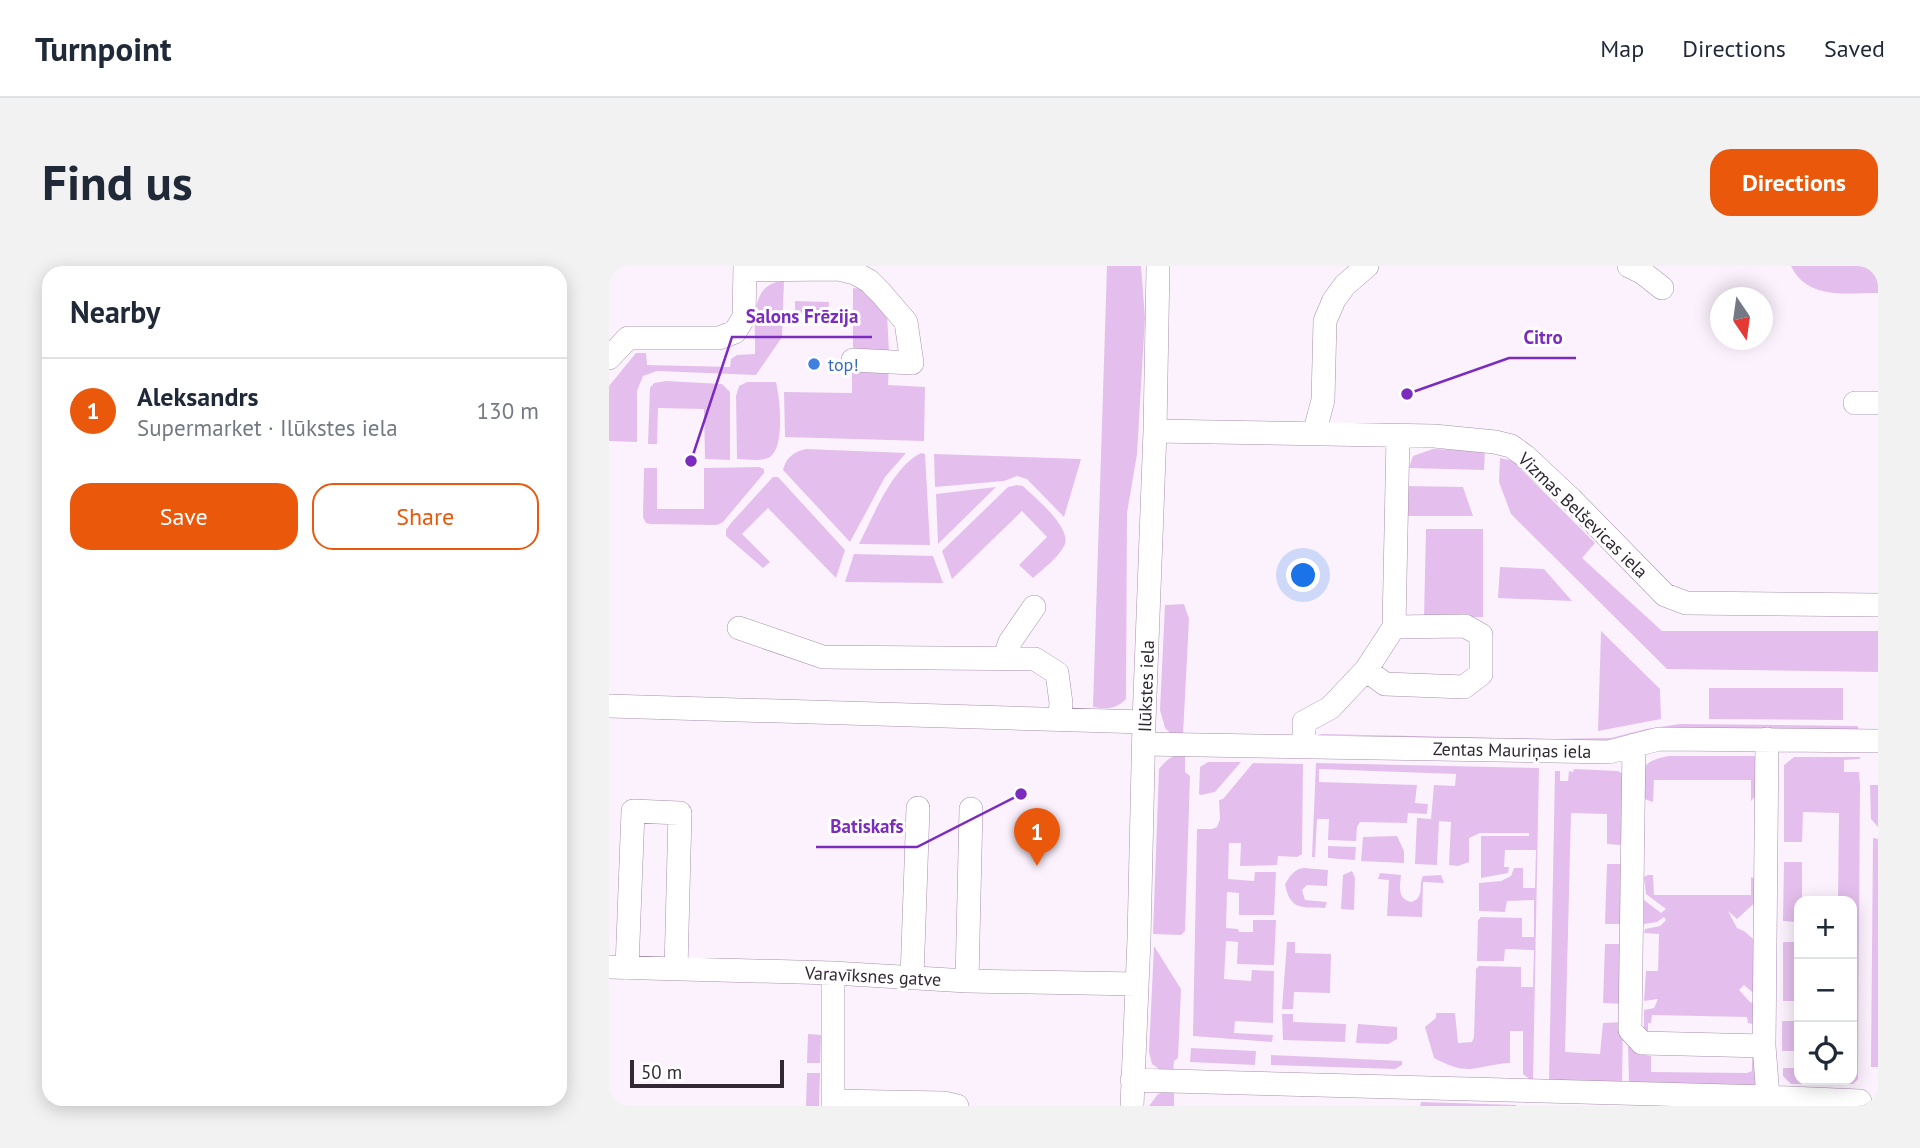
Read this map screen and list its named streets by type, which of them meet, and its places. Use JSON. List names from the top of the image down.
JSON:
{
  "streets": {
    "street": [
      "Vizmas Belševicas iela",
      "Ilūkstes iela",
      "Zentas Mauriņas iela",
      "Varavīksnes gatve"
    ]
  },
  "crossings": [
    ["Vizmas Belševicas iela", "Ilūkstes iela"],
    ["Ilūkstes iela", "Zentas Mauriņas iela"],
    ["Ilūkstes iela", "Varavīksnes gatve"]
  ],
  "places": [
    "top!",
    "Citro",
    "Salons Frēzija",
    "Batiskafs"
  ],
  "scale_bar": "50 m",
  "north": "bottom",
  "page": {
    "header": "Turnpoint",
    "nav": ["Map", "Directions", "Saved"],
    "buttons": [
      "Directions",
      ["Save", "Share"]
    ],
    "title": "Find us",
    "heading": "Nearby",
    "list": [
      {
        "mark": "1",
        "name": "Aleksandrs",
        "note": "Supermarket · Ilūkstes iela",
        "value": "130 m"
      }
    ],
    "pins": "1",
    "map_buttons": ["+", "−"],
    "scale": "50 m"
  }
}
